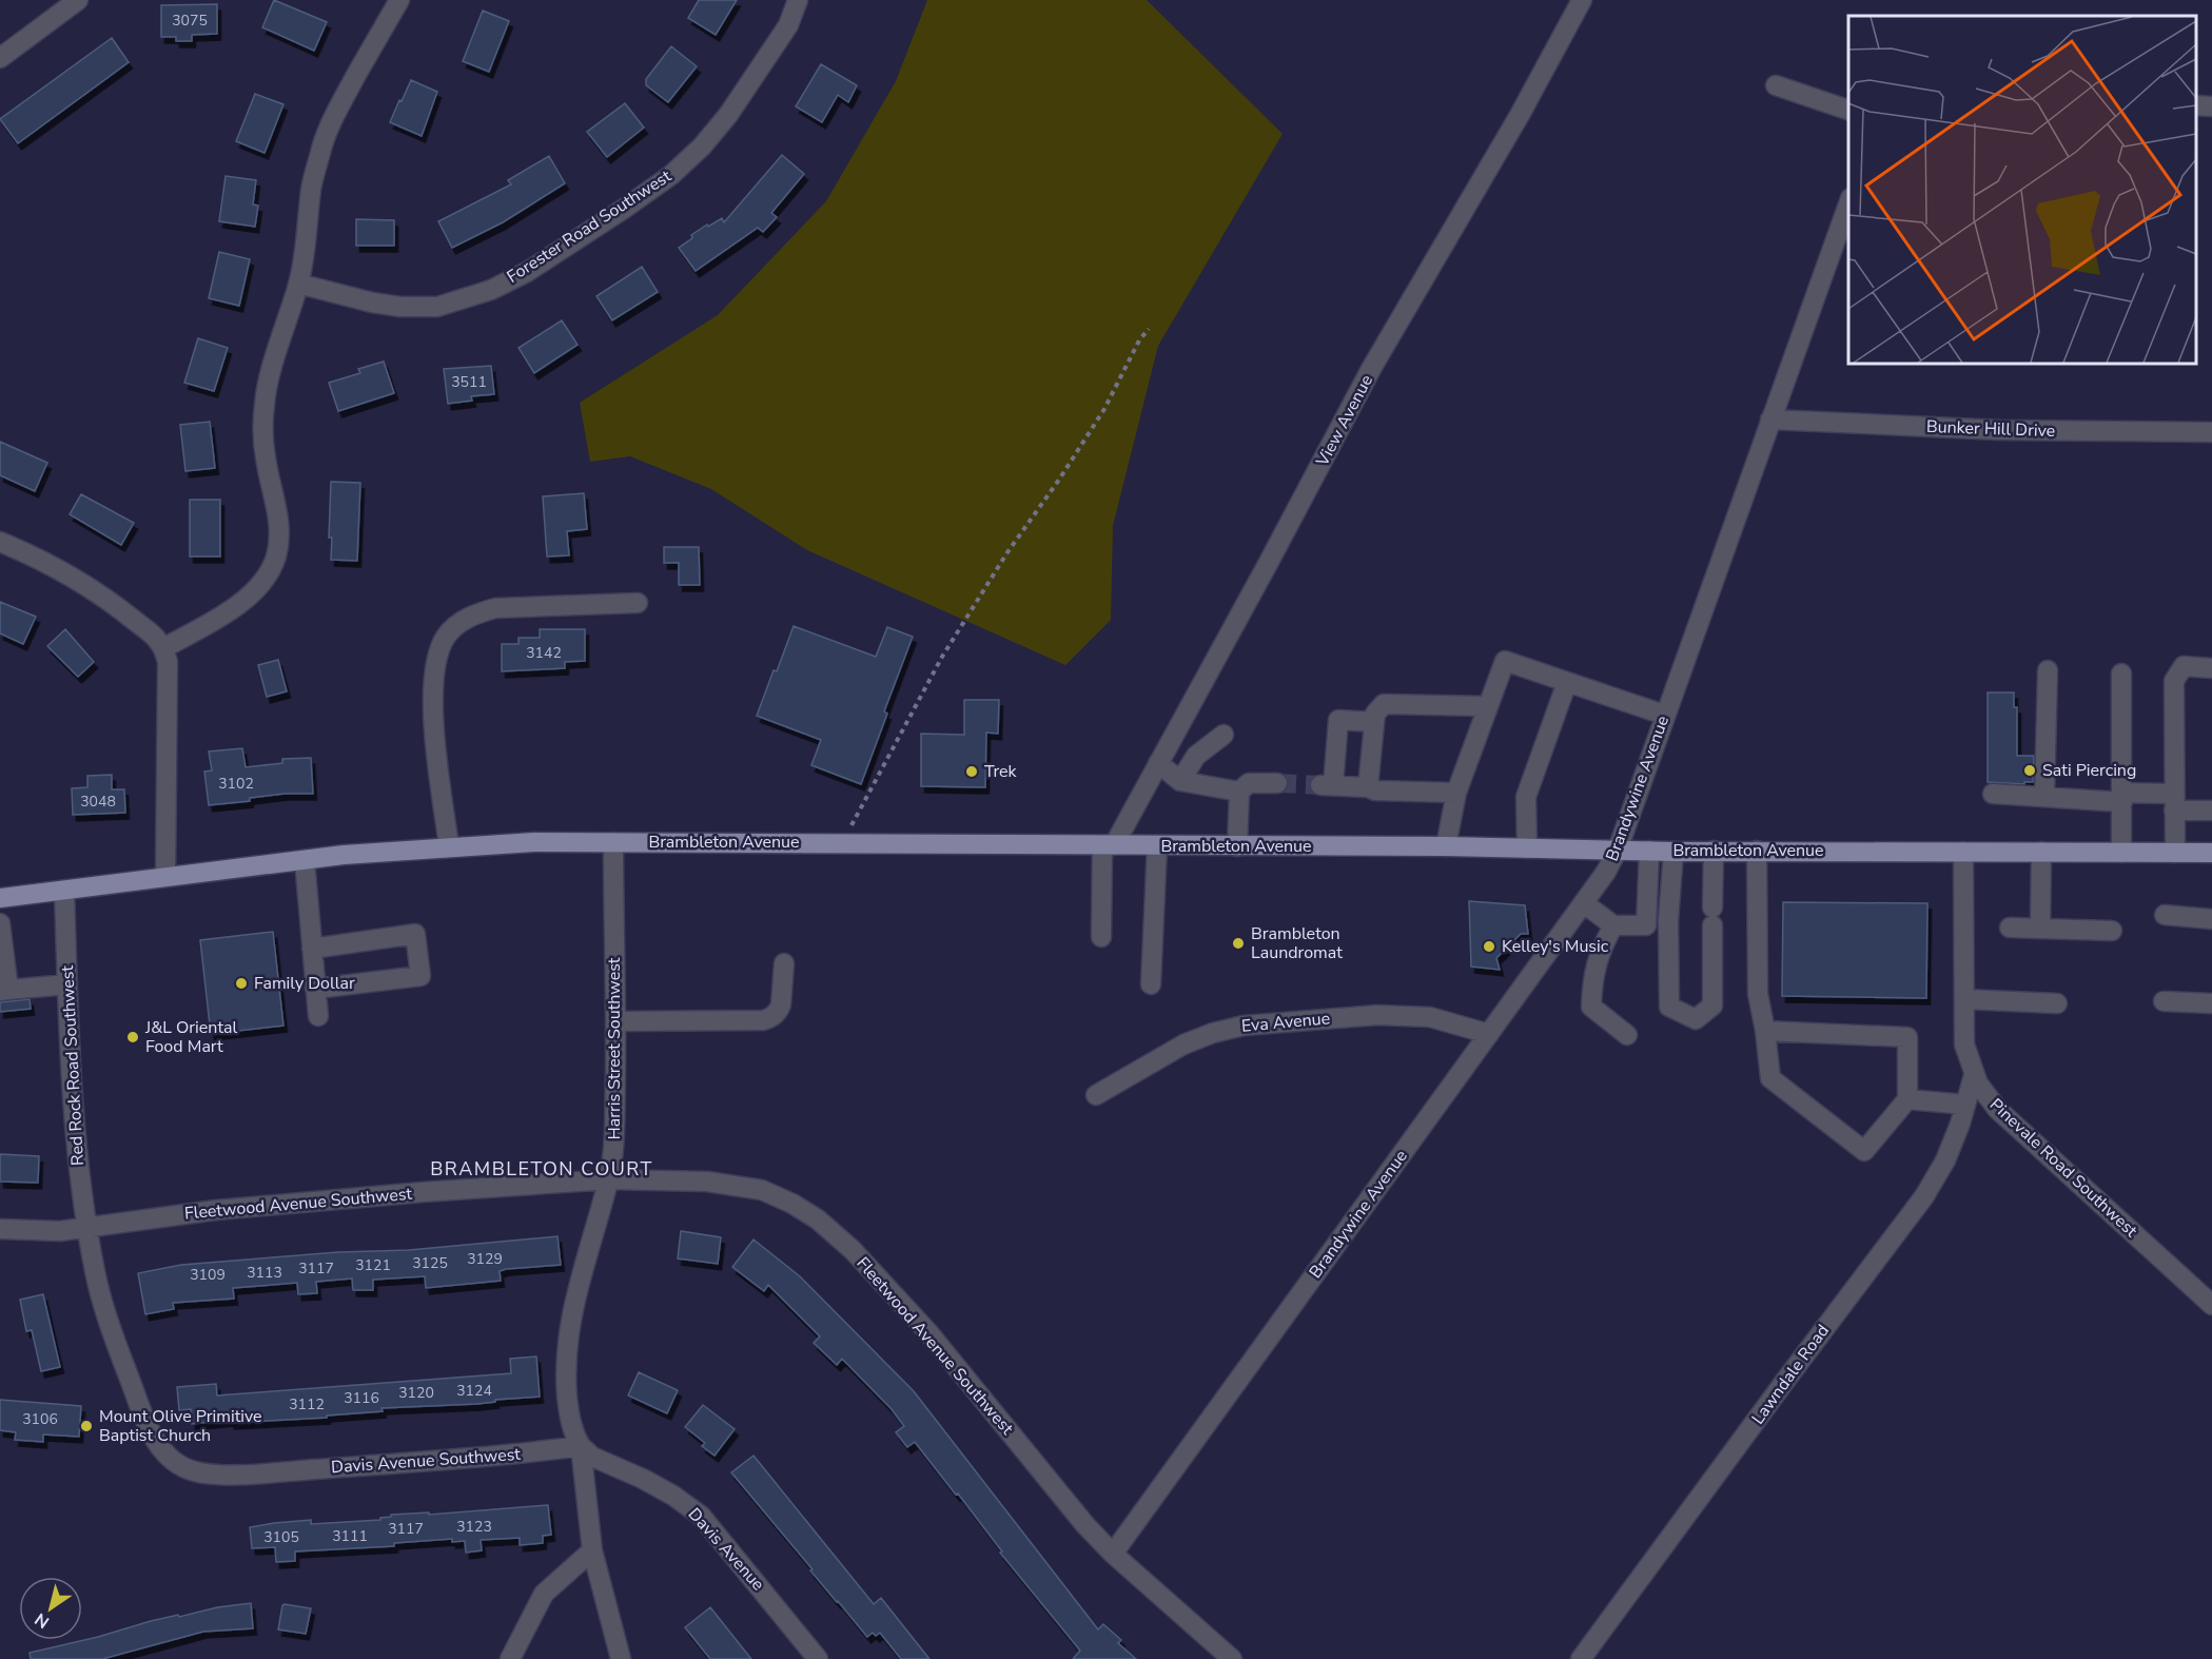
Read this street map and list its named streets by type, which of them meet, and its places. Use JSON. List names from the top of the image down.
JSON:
{
  "streets": {
    "main road": ["Brambleton Avenue"],
    "street": [
      "Forester Road Southwest",
      "View Avenue",
      "Bunker Hill Drive",
      "Brandywine Avenue",
      "Eva Avenue",
      "Harris Street Southwest",
      "Red Rock Road Southwest",
      "Pinevale Road Southwest",
      "Fleetwood Avenue Southwest",
      "Lawndale Road",
      "Davis Avenue Southwest",
      "Davis Avenue"
    ]
  },
  "crossings": [
    ["View Avenue", "Brambleton Avenue"],
    ["Bunker Hill Drive", "Brandywine Avenue"],
    ["Brandywine Avenue", "Brambleton Avenue"],
    ["Brandywine Avenue", "Eva Avenue"],
    ["Brandywine Avenue", "Fleetwood Avenue Southwest"],
    ["Brambleton Avenue", "Harris Street Southwest"],
    ["Brambleton Avenue", "Red Rock Road Southwest"],
    ["Brambleton Avenue", "Pinevale Road Southwest"],
    ["Harris Street Southwest", "Fleetwood Avenue Southwest"],
    ["Harris Street Southwest", "Davis Avenue Southwest"],
    ["Harris Street Southwest", "Davis Avenue"],
    ["Red Rock Road Southwest", "Fleetwood Avenue Southwest"],
    ["Red Rock Road Southwest", "Davis Avenue Southwest"],
    ["Pinevale Road Southwest", "Lawndale Road"],
    ["Davis Avenue Southwest", "Davis Avenue"]
  ],
  "districts": ["BRAMBLETON COURT"],
  "places": [
    "Sati Piercing",
    "Trek",
    "Brambleton Laundromat",
    "Kelley's Music",
    "Family Dollar",
    "J&L Oriental Food Mart",
    "Mount Olive Primitive Baptist Church"
  ],
  "house_numbers": [
    "3075",
    "3511",
    "3142",
    "3102",
    "3048",
    "3129",
    "3125",
    "3121",
    "3117",
    "3113",
    "3109",
    "3124",
    "3120",
    "3116",
    "3112",
    "3106",
    "3123",
    "3117",
    "3111",
    "3105"
  ],
  "north": "bottom left"
}
